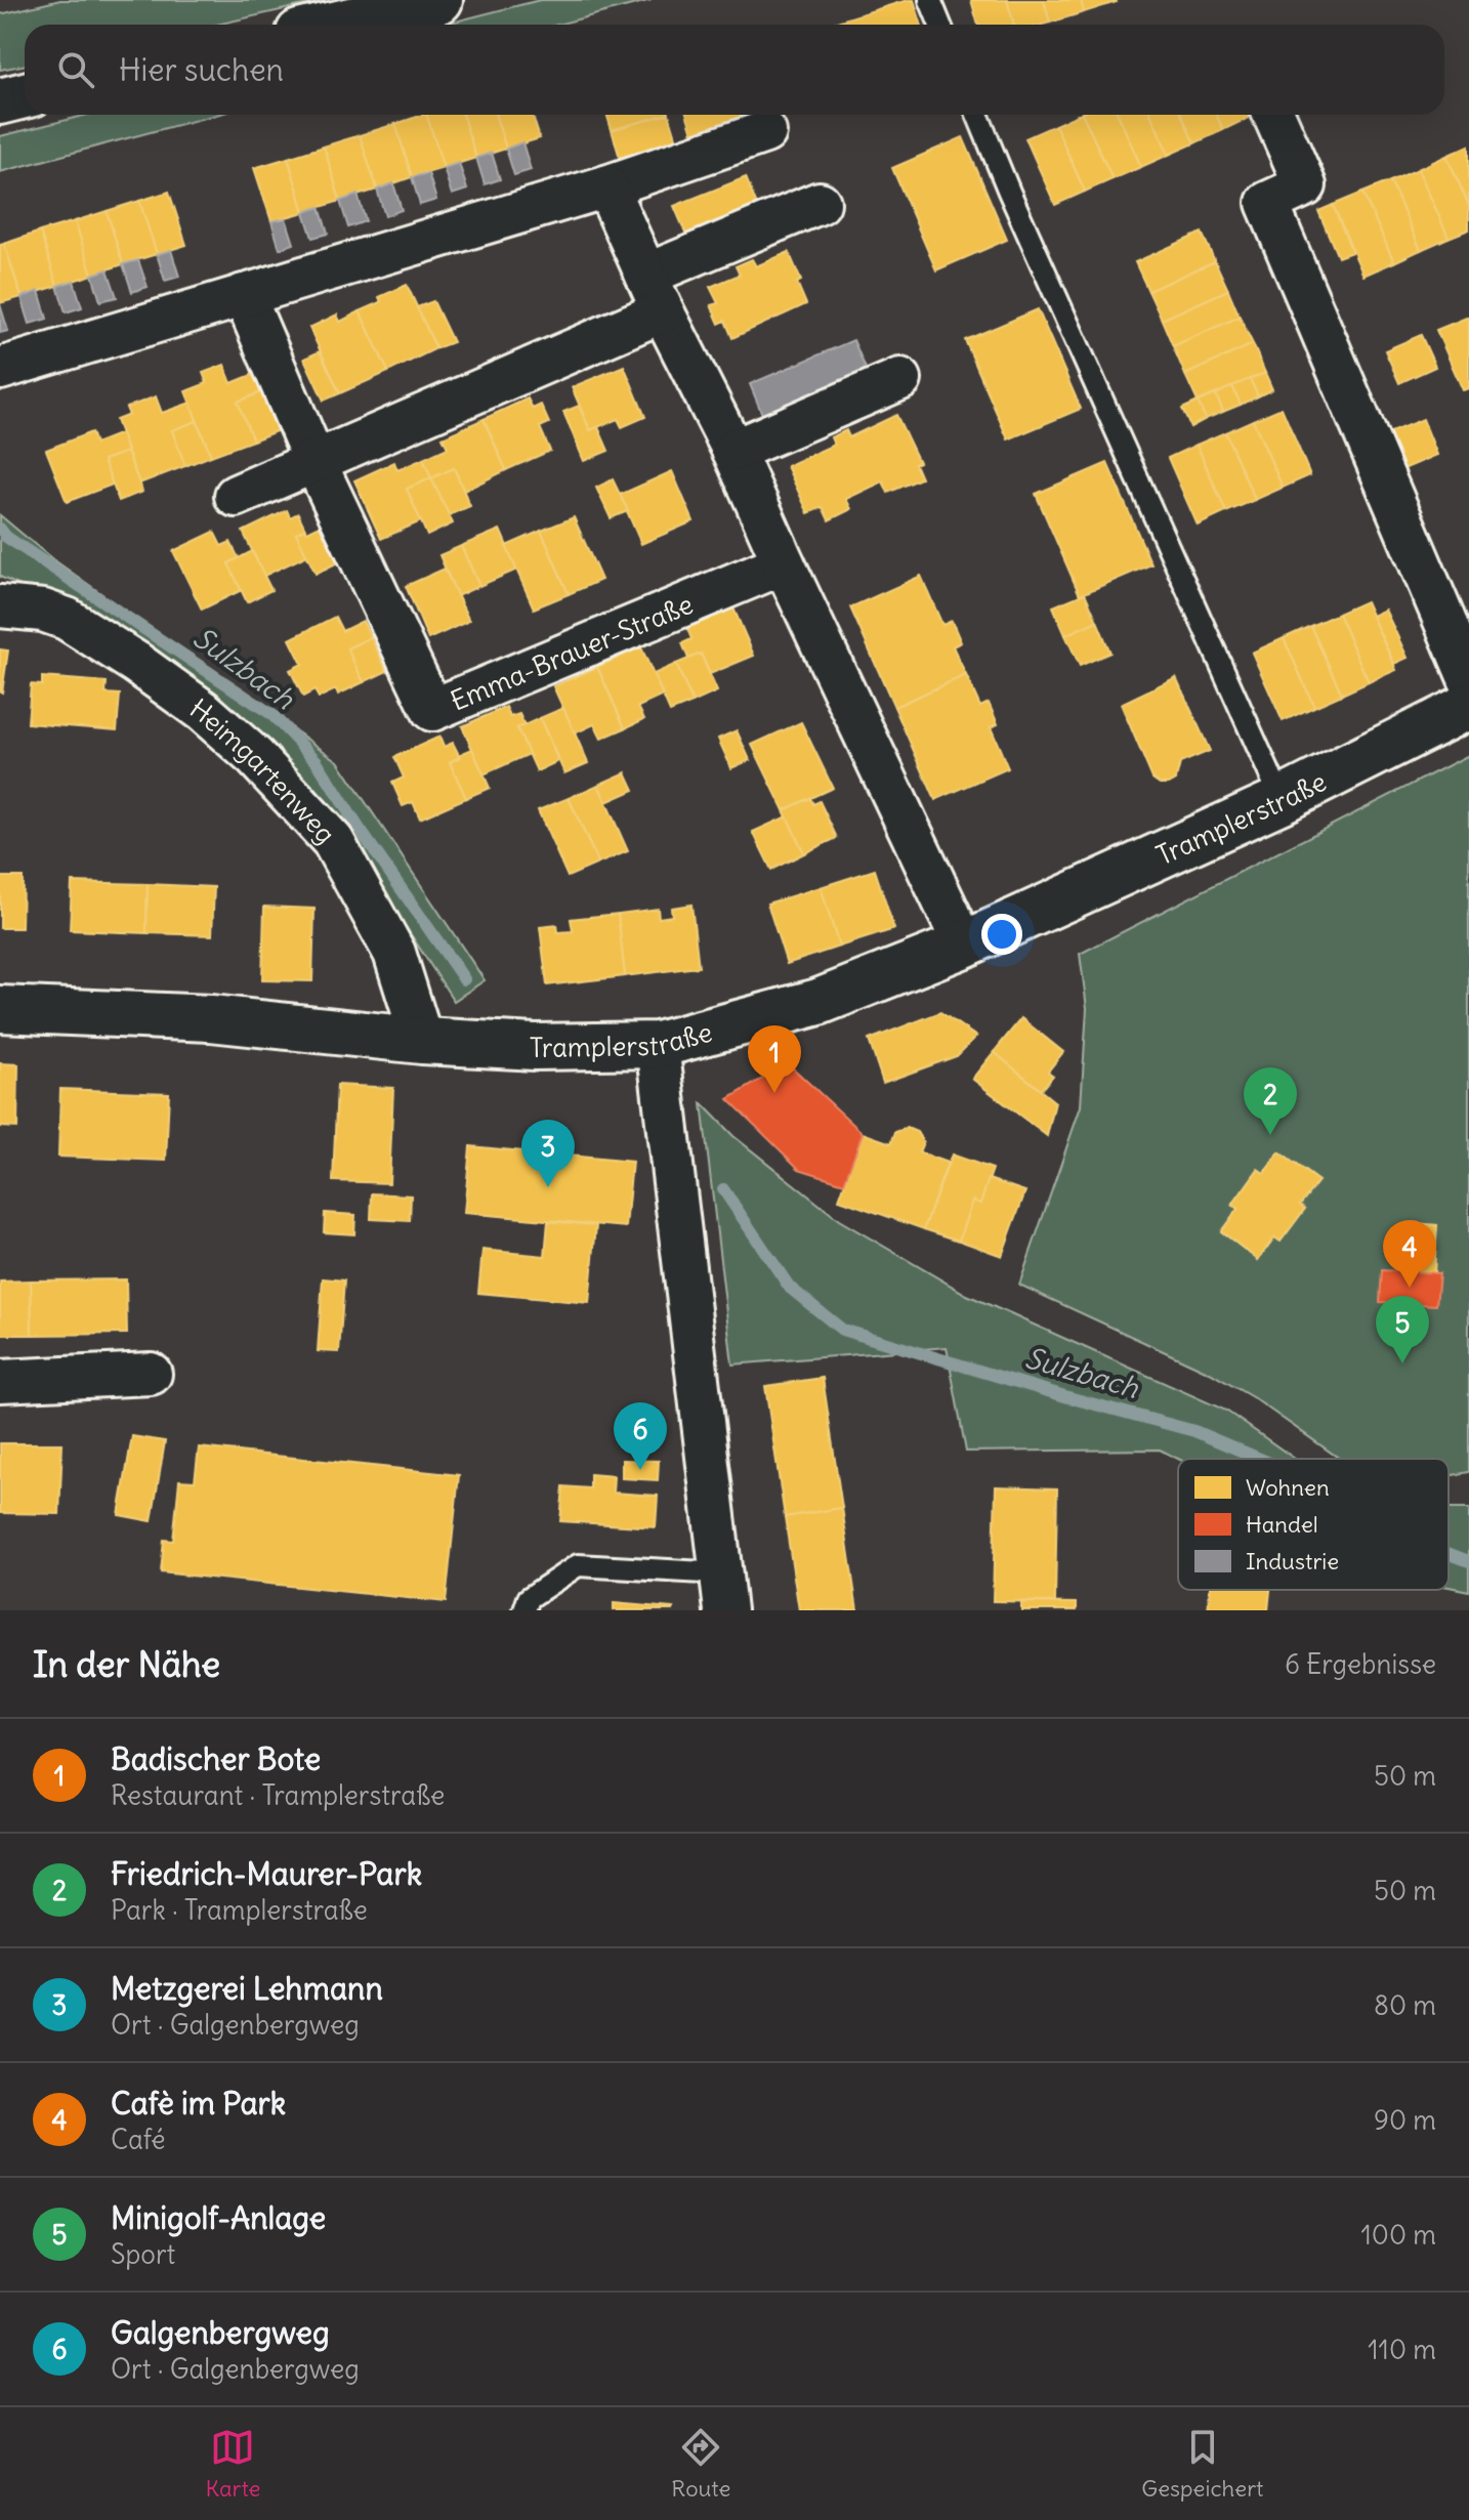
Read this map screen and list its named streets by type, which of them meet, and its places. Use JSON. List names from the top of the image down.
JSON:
{
  "streets": {
    "street": ["Emma-Brauer-Straße", "Heimgartenweg", "Tramplerstraße"]
  },
  "crossings": [
    ["Heimgartenweg", "Tramplerstraße"]
  ],
  "water": ["Sulzbach"],
  "legend": ["Wohnen", "Handel", "Industrie"],
  "page": {
    "search": "Hier suchen",
    "pins": [
      "1",
      "2",
      "3",
      "4",
      "5",
      "6"
    ],
    "heading": ["In der Nähe", "6 Ergebnisse"],
    "list": [
      {
        "mark": "1",
        "name": "Badischer Bote",
        "note": "Restaurant · Tramplerstraße",
        "value": "50 m"
      },
      {
        "mark": "2",
        "name": "Friedrich-Maurer-Park",
        "note": "Park · Tramplerstraße",
        "value": "50 m"
      },
      {
        "mark": "3",
        "name": "Metzgerei Lehmann",
        "note": "Ort · Galgenbergweg",
        "value": "80 m"
      },
      {
        "mark": "4",
        "name": "Cafè im Park",
        "note": "Café",
        "value": "90 m"
      },
      {
        "mark": "5",
        "name": "Minigolf-Anlage",
        "note": "Sport",
        "value": "100 m"
      },
      {
        "mark": "6",
        "name": "Galgenbergweg",
        "note": "Ort · Galgenbergweg",
        "value": "110 m"
      }
    ],
    "nav": ["Karte", "Route", "Gespeichert"]
  }
}
